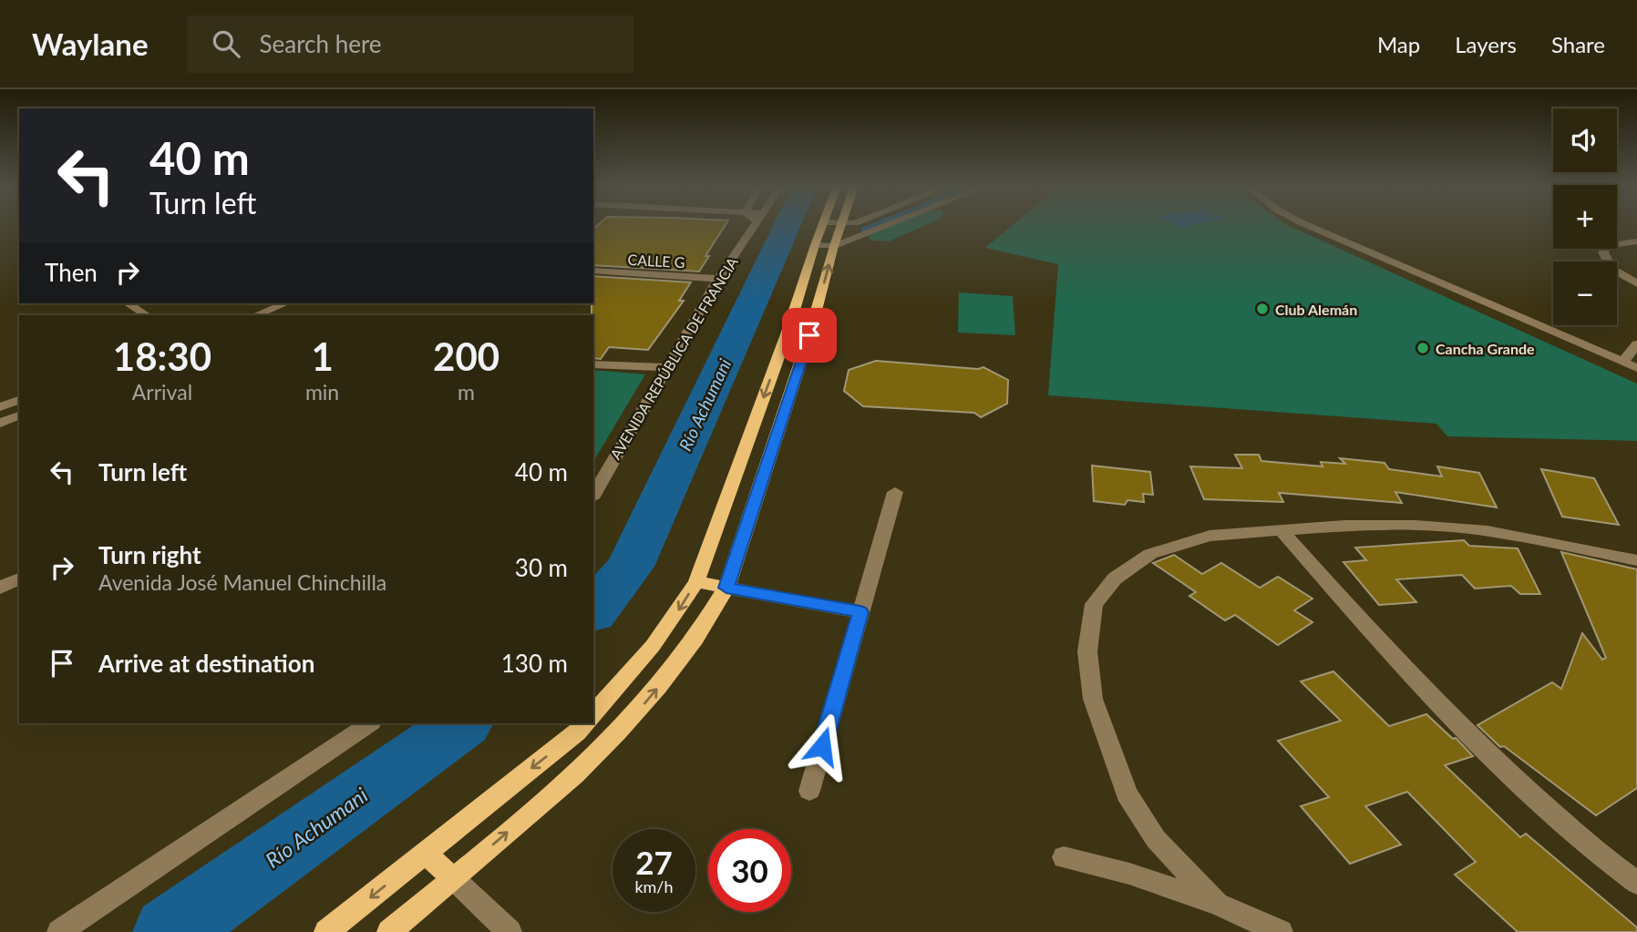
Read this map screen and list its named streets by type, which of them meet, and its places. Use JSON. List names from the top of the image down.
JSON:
{
  "streets": {
    "street": ["CALLE G", "AVENIDA REPÚBLICA DE FRANCIA"]
  },
  "crossings": [
    ["CALLE G", "AVENIDA REPÚBLICA DE FRANCIA"]
  ],
  "water": ["Río Achumani"],
  "places": ["Club Alemán", "Cancha Grande"],
  "page": {
    "header": "Waylane",
    "search": "Search here",
    "nav": ["Map", "Layers", "Share"],
    "map_buttons": ["+", "−"],
    "turn": ["40 m", "Turn left"],
    "then": "Then",
    "eta": [
      "18:30",
      "Arrival",
      "1",
      "min",
      "200",
      "m"
    ],
    "list": [
      {
        "name": "Turn left",
        "value": "40 m"
      },
      {
        "name": "Turn right",
        "note": "Avenida José Manuel Chinchilla",
        "value": "30 m"
      },
      {
        "name": "Arrive at destination",
        "value": "130 m"
      }
    ],
    "speed": "27 km/h",
    "limit": "30"
  }
}
